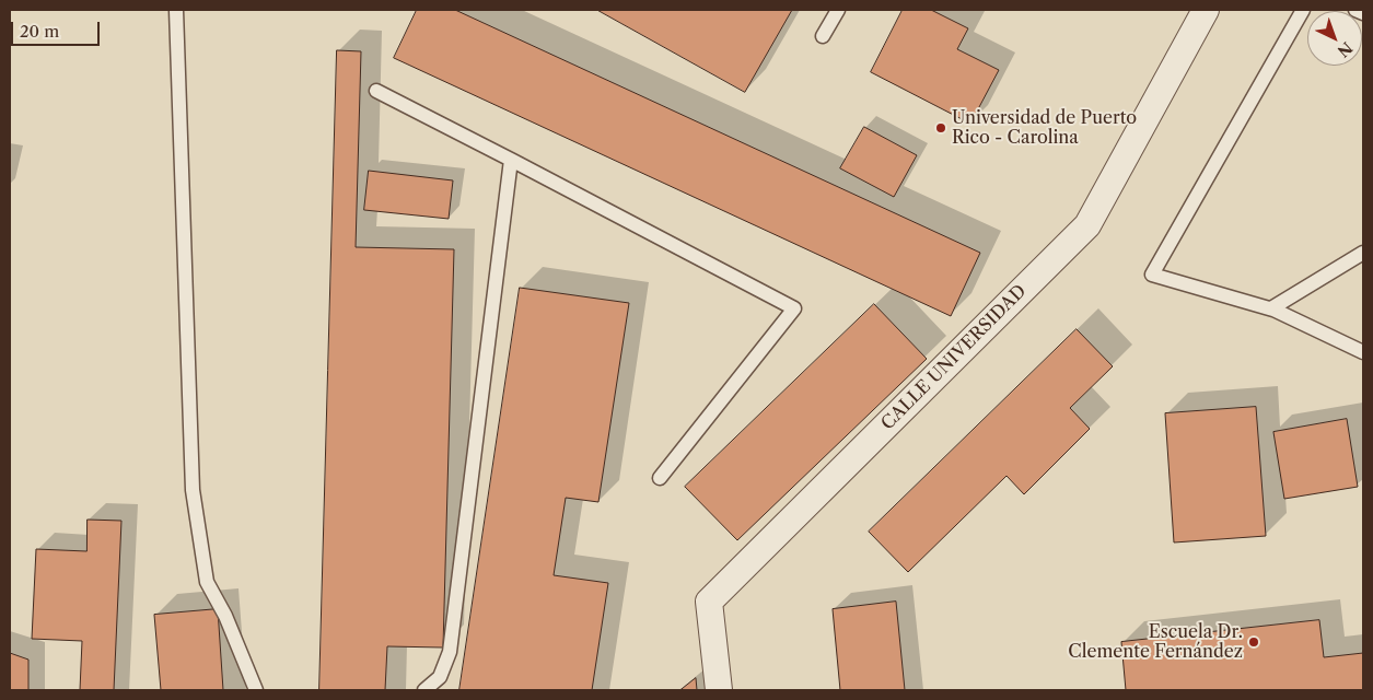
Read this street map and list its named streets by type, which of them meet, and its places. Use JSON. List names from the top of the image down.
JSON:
{
  "streets": {
    "street": ["CALLE UNIVERSIDAD"]
  },
  "places": ["Universidad de Puerto Rico - Carolina", "Escuela Dr. Clemente Fernández"],
  "scale_bar": "20 m",
  "north": "bottom right"
}
